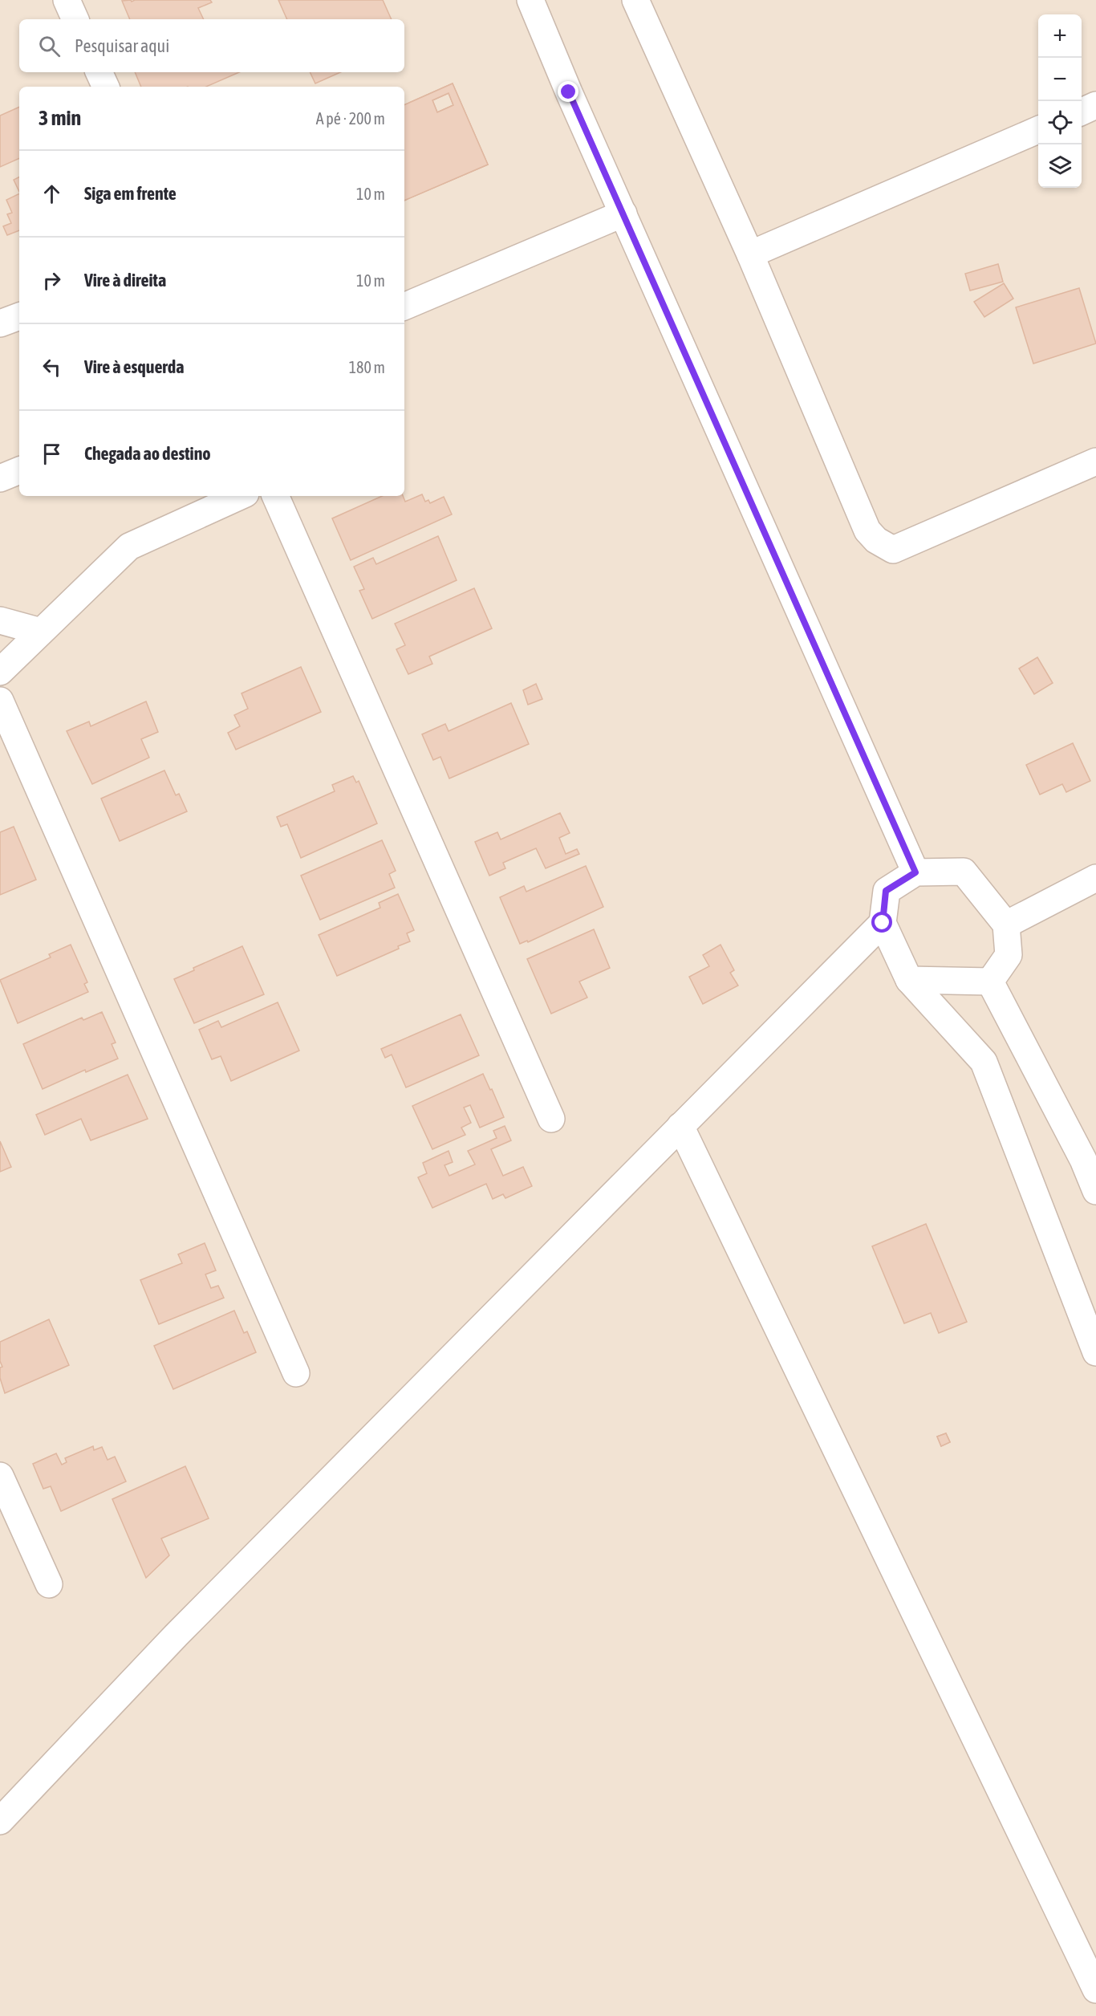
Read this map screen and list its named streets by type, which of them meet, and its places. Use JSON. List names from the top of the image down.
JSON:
{
  "page": {
    "map_buttons": ["+", "−"],
    "search": "Pesquisar aqui",
    "heading": ["3 min", "A pé · 200 m"],
    "list": [
      ["Siga em frente", "10 m"],
      ["Vire à direita", "10 m"],
      ["Vire à esquerda", "180 m"],
      "Chegada ao destino"
    ]
  }
}
